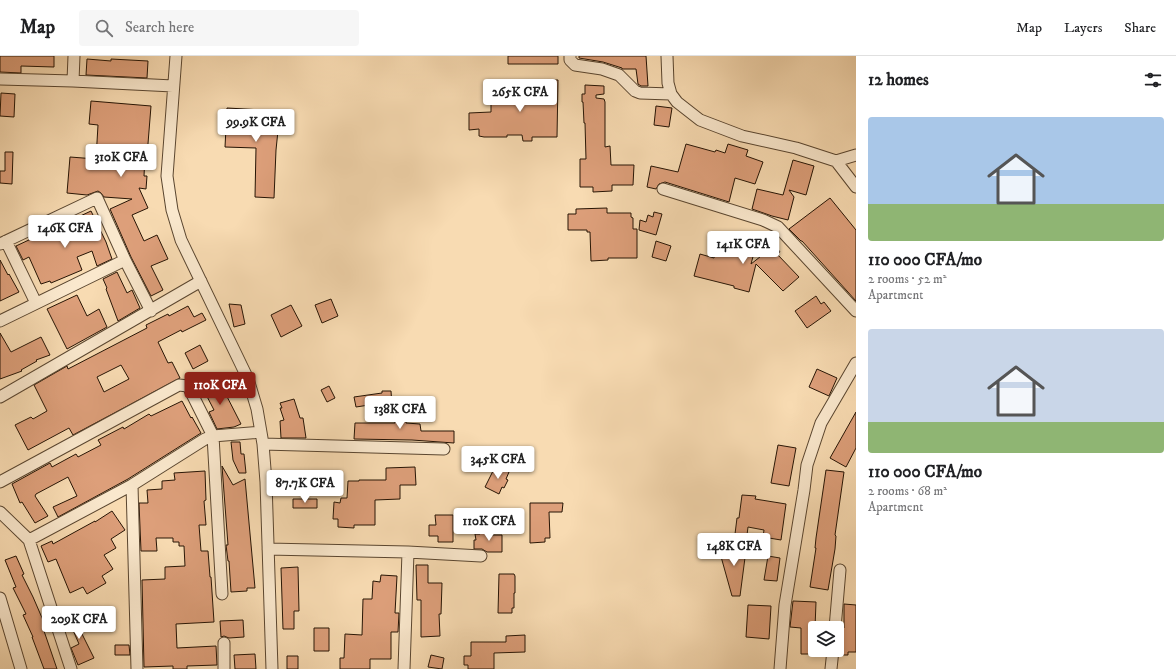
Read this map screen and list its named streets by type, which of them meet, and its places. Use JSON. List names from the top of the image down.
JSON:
{
  "page": {
    "header": "Map",
    "search": "Search here",
    "nav": ["Map", "Layers", "Share"],
    "heading": "12 homes",
    "price": [
      "265K CFA",
      "99.9K CFA",
      "310K CFA",
      "146K CFA",
      "141K CFA",
      "110K CFA",
      "138K CFA",
      "345K CFA",
      "87.7K CFA",
      "110K CFA",
      "148K CFA",
      "209K CFA"
    ],
    "list": [
      {
        "name": "110 000 CFA/mo",
        "note": "2 rooms · 52 m² · Apartment"
      },
      {
        "name": "110 000 CFA/mo",
        "note": "2 rooms · 68 m² · Apartment"
      }
    ]
  }
}
